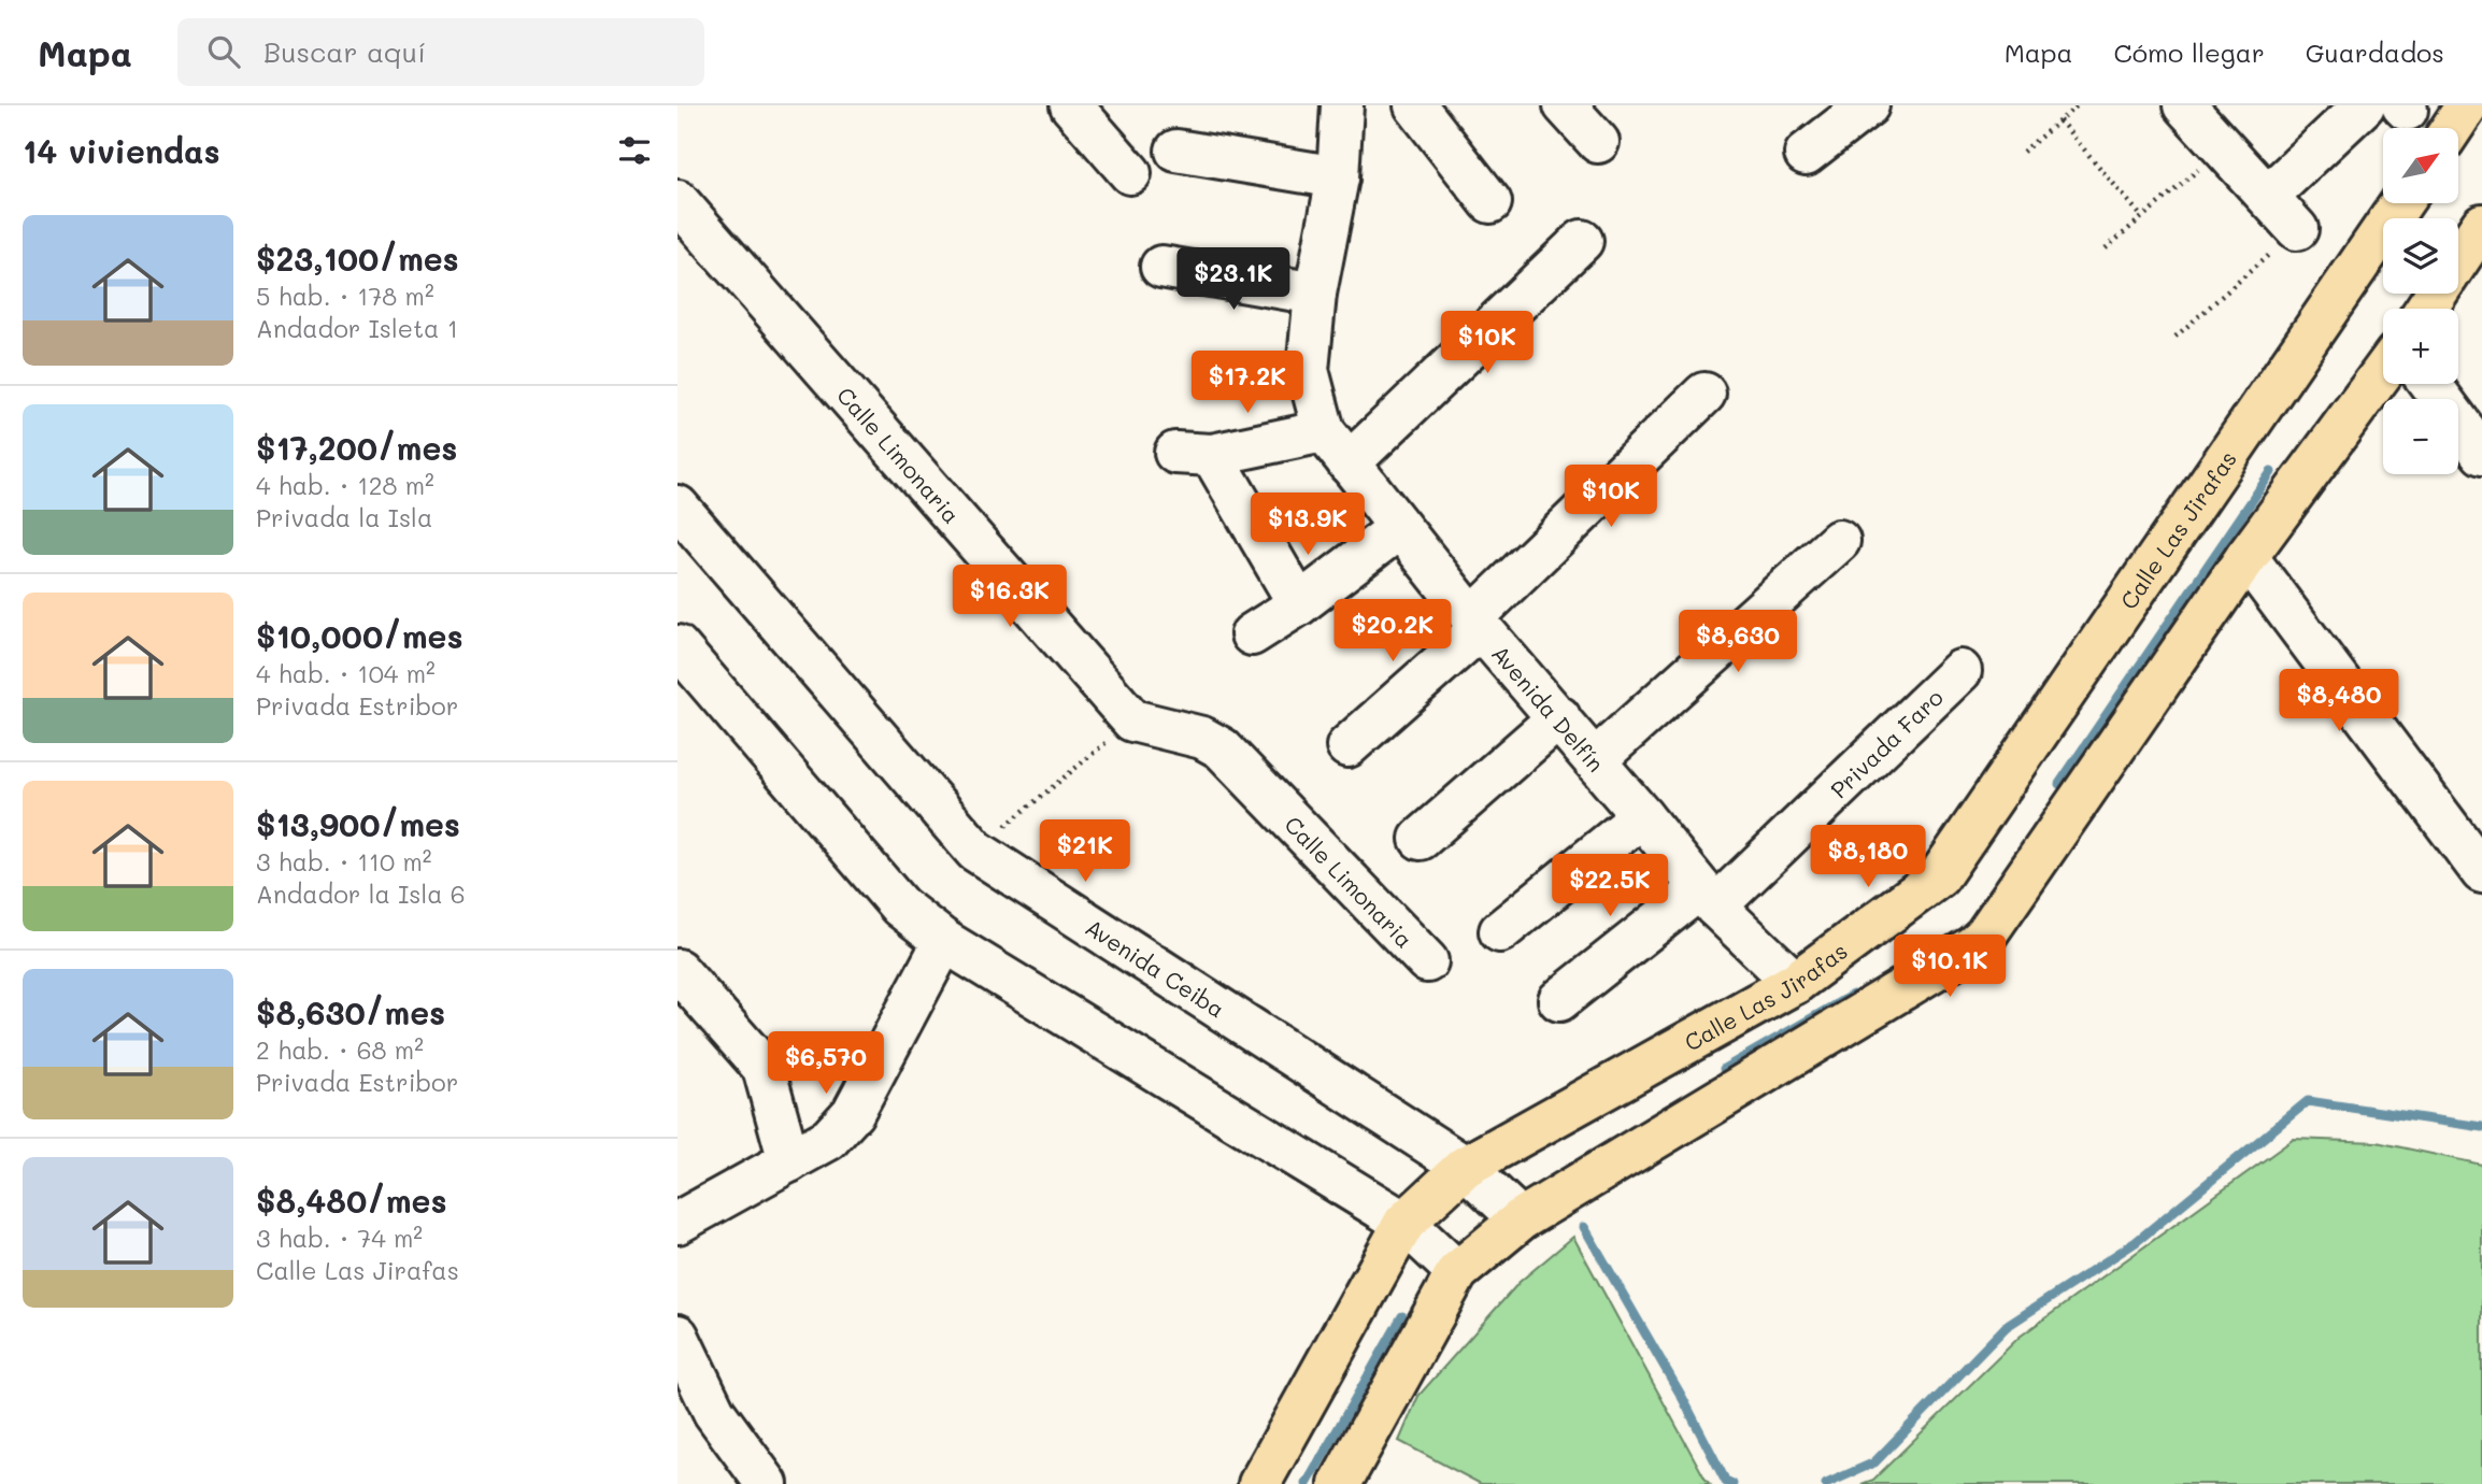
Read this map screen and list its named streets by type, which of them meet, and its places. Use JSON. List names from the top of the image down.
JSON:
{
  "streets": {
    "main road": ["Calle Las Jirafas"],
    "street": [
      "Calle Limonaria",
      "Avenida Delfín",
      "Privada Faro",
      "Avenida Ceiba"
    ]
  },
  "crossings": [
    ["Calle Las Jirafas", "Avenida Delfín"],
    ["Calle Las Jirafas", "Avenida Ceiba"],
    ["Avenida Delfín", "Privada Faro"]
  ],
  "north": "top right",
  "page": {
    "header": "Mapa",
    "search": "Buscar aquí",
    "nav": ["Mapa", "Cómo llegar", "Guardados"],
    "heading": "14 viviendas",
    "map_buttons": ["+", "−"],
    "list": [
      {
        "name": "$23,100/mes",
        "note": "5 hab. · 178 m² · Andador Isleta 1"
      },
      {
        "name": "$17,200/mes",
        "note": "4 hab. · 128 m² · Privada la Isla"
      },
      {
        "name": "$10,000/mes",
        "note": "4 hab. · 104 m² · Privada Estribor"
      },
      {
        "name": "$13,900/mes",
        "note": "3 hab. · 110 m² · Andador la Isla 6"
      },
      {
        "name": "$8,630/mes",
        "note": "2 hab. · 68 m² · Privada Estribor"
      },
      {
        "name": "$8,480/mes",
        "note": "3 hab. · 74 m² · Calle Las Jirafas"
      }
    ],
    "price": [
      "$23.1K",
      "$10K",
      "$17.2K",
      "$10K",
      "$13.9K",
      "$16.3K",
      "$20.2K",
      "$8,630",
      "$8,480",
      "$21K",
      "$8,180",
      "$22.5K",
      "$10.1K",
      "$6,570"
    ]
  }
}
